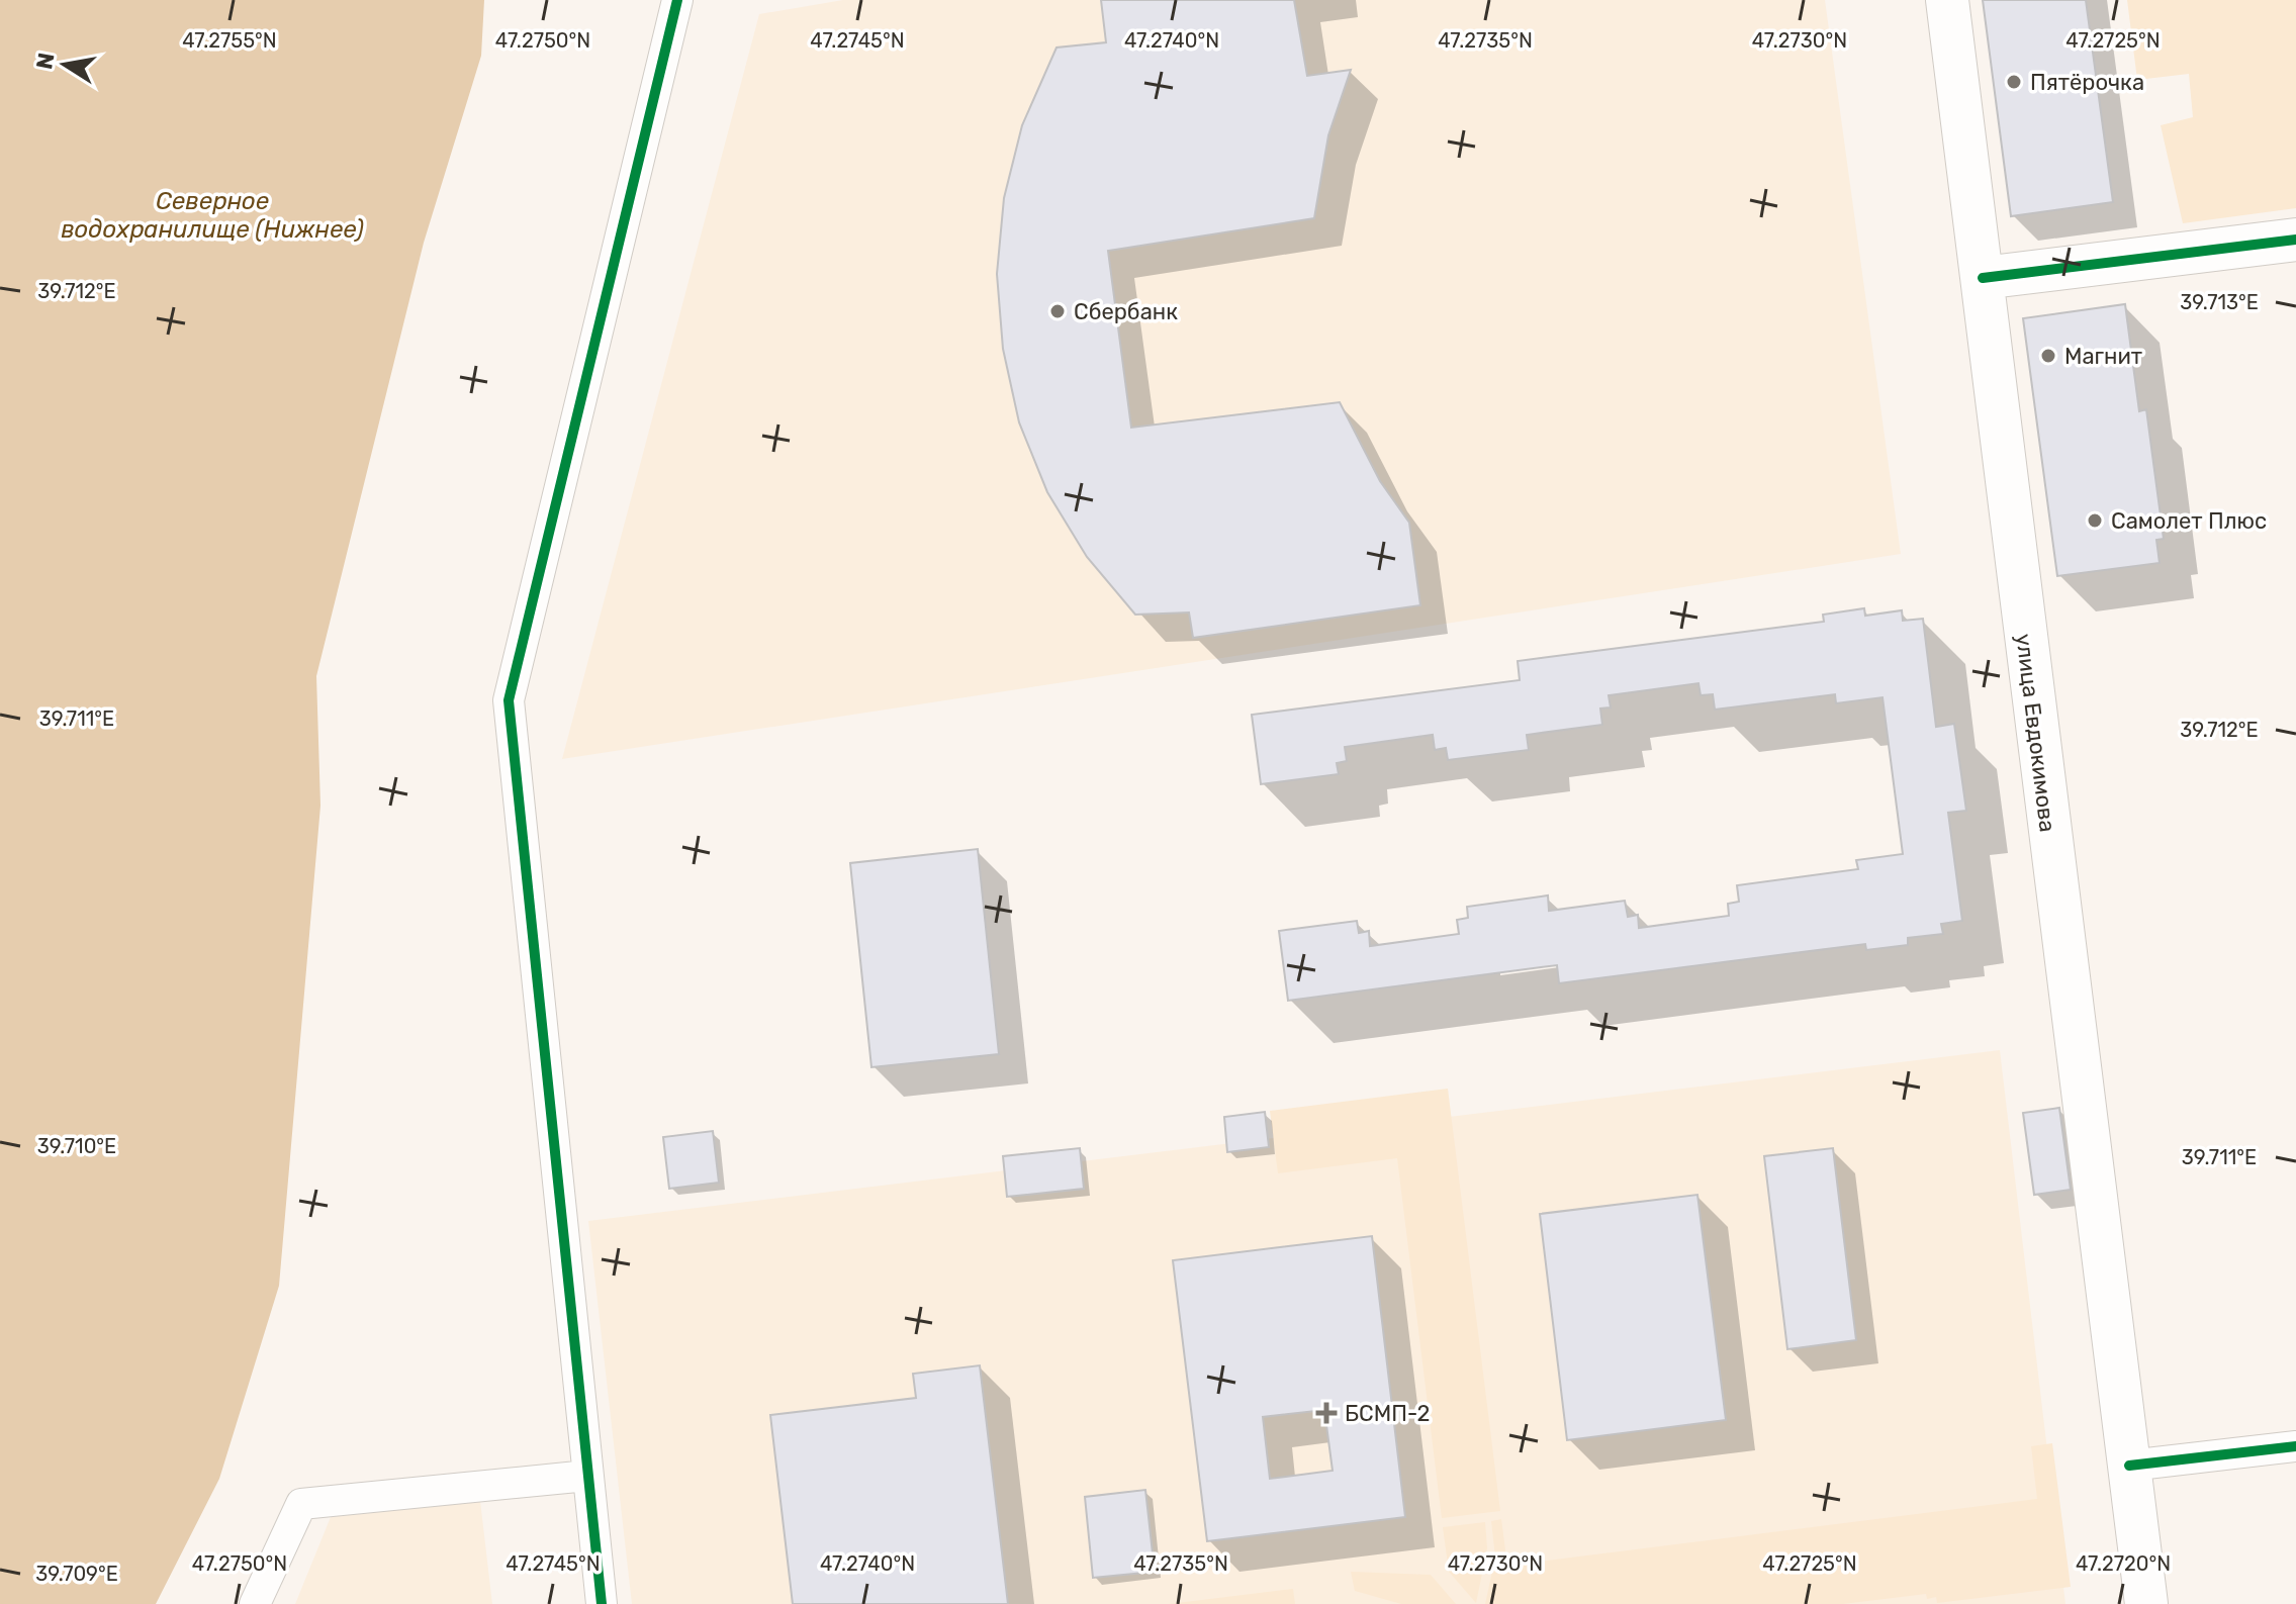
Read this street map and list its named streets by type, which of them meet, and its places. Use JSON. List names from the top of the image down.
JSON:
{
  "streets": {
    "main road": ["улица Евдокимова"]
  },
  "water": ["Северное водохранилище (Нижнее)"],
  "places": {
    "other": [
      "Пятёрочка",
      "Сбербанк",
      "Магнит",
      "Самолет Плюс"
    ],
    "health": ["БСМП-2"]
  },
  "north": "left",
  "coordinates": [
    "47.2755°N",
    "47.2750°N",
    "47.2745°N",
    "47.2740°N",
    "47.2735°N",
    "47.2730°N",
    "47.2725°N",
    "39.712°E",
    "39.713°E",
    "39.711°E",
    "39.710°E",
    "47.2720°N",
    "39.709°E"
  ]
}
